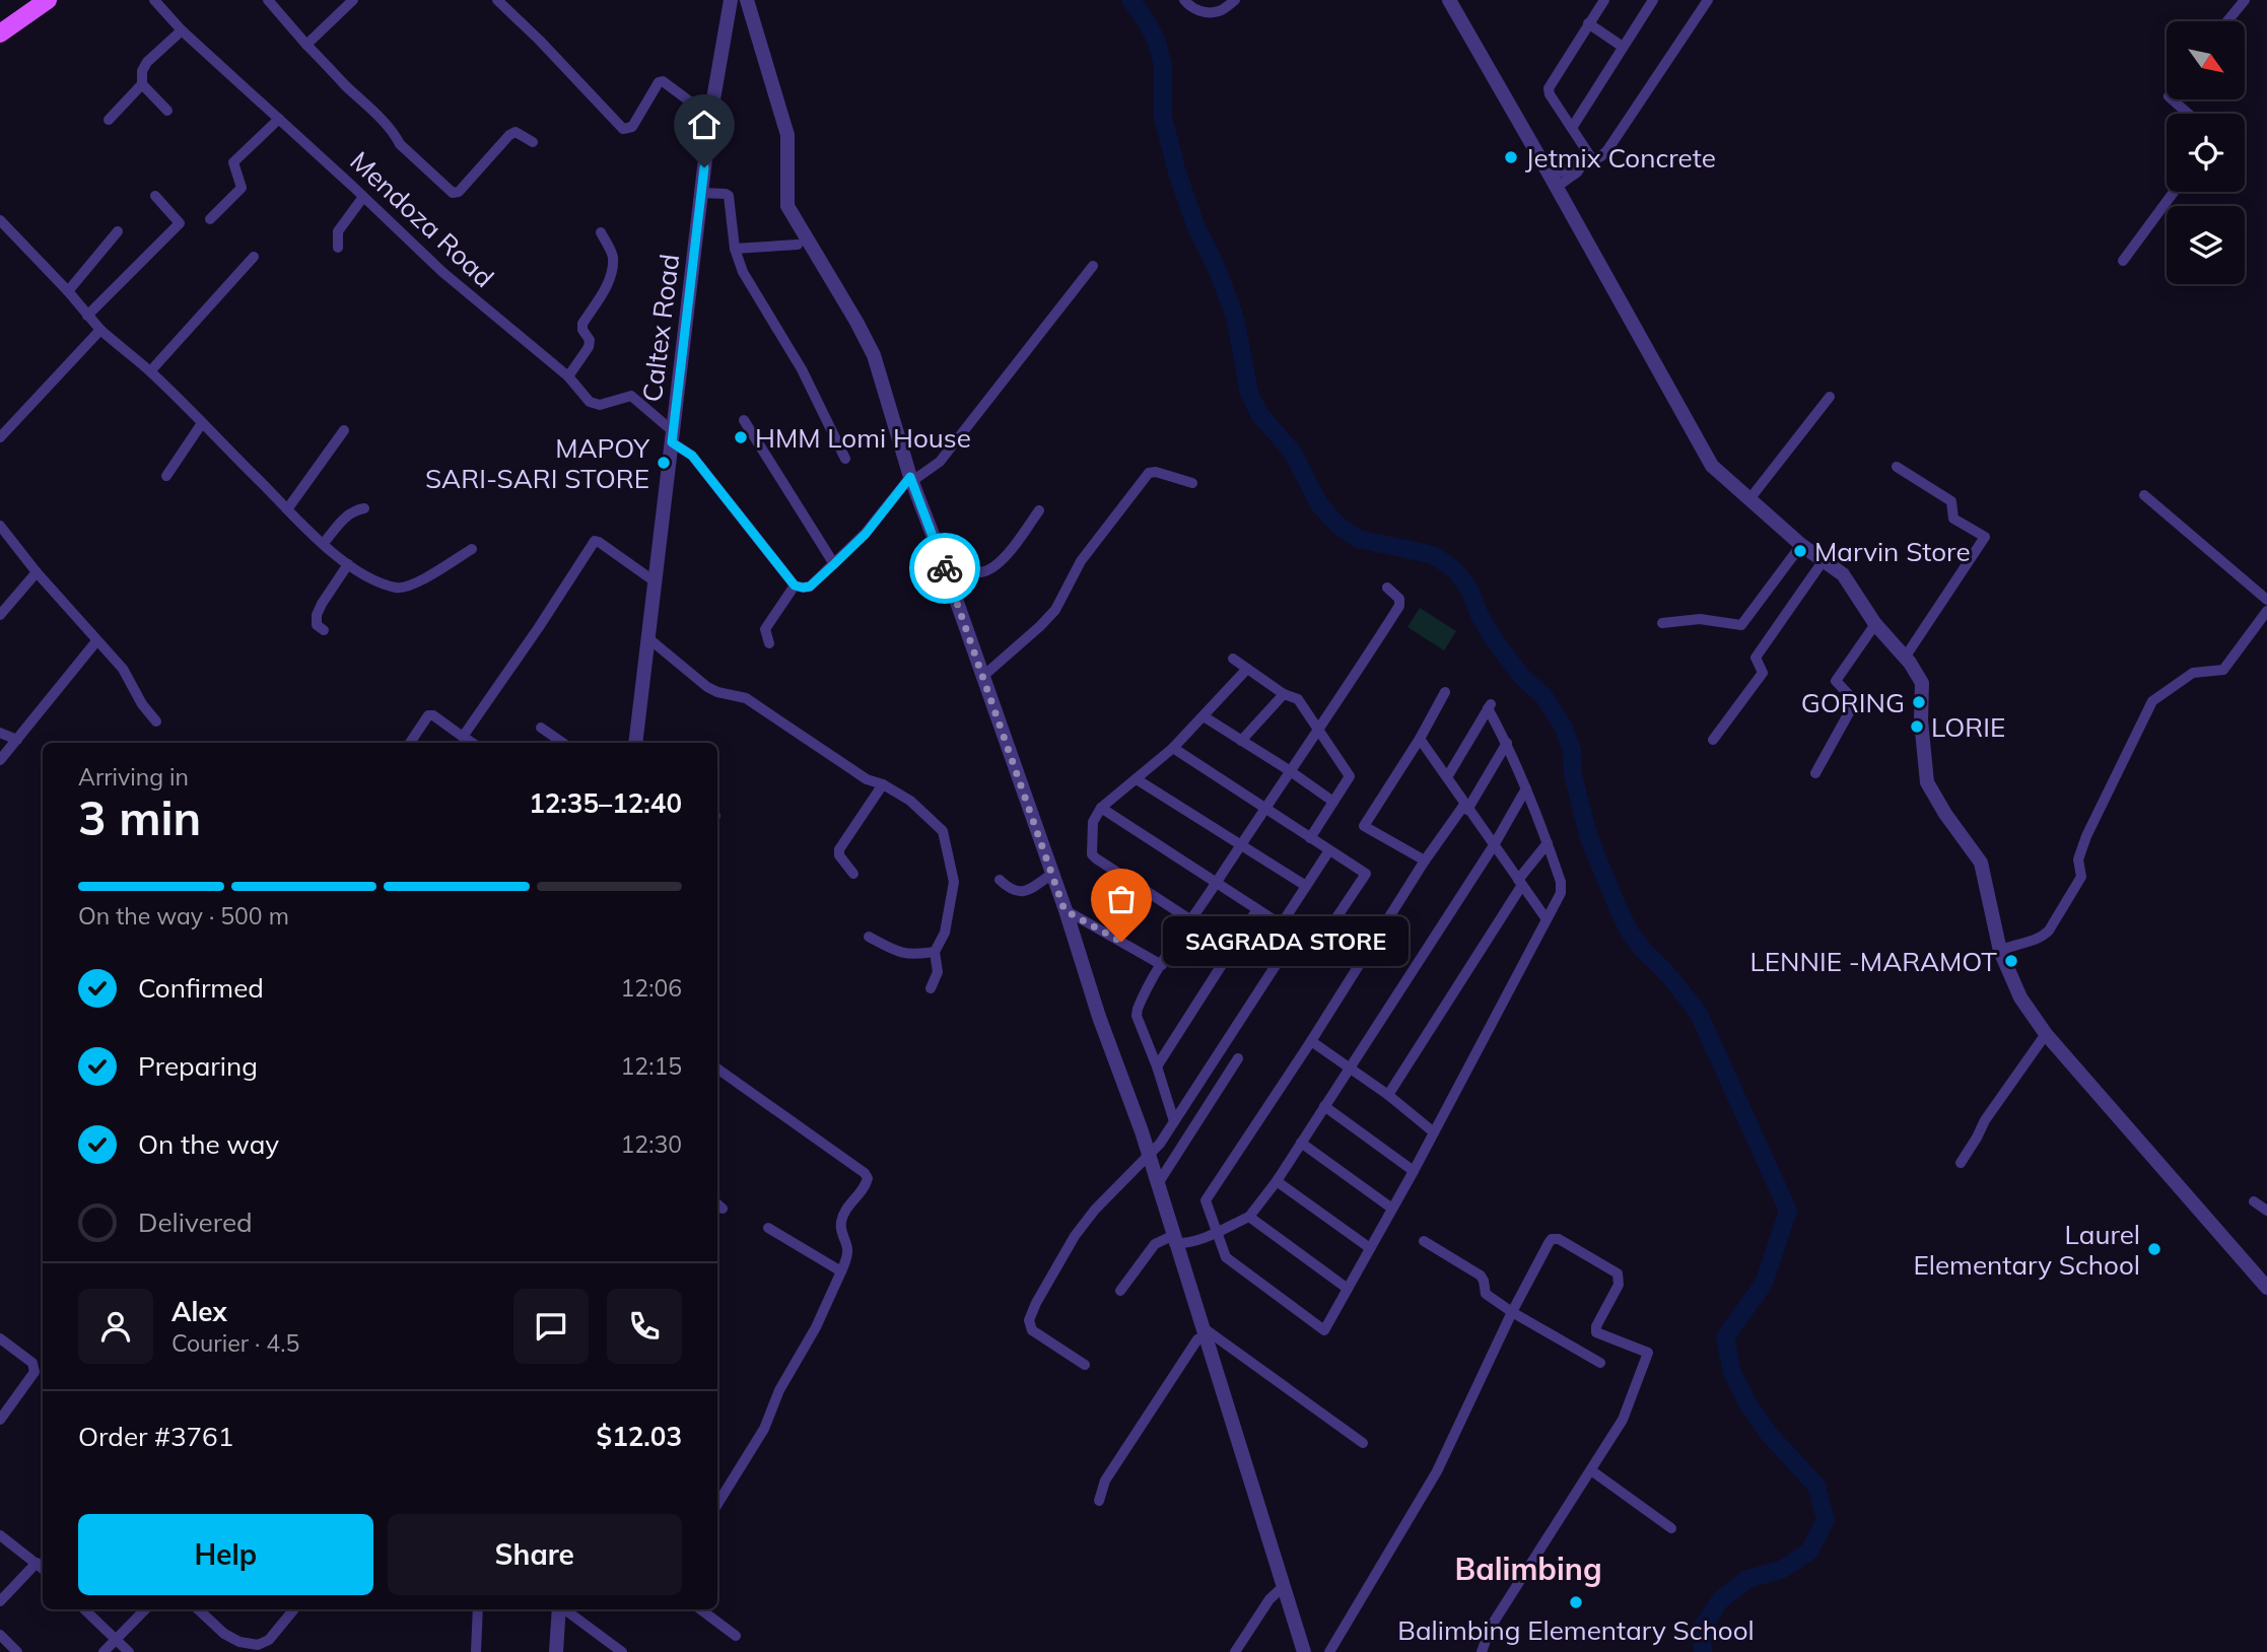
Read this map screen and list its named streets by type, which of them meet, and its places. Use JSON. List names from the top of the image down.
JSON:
{
  "streets": {
    "street": ["Mendoza Road", "Caltex Road"]
  },
  "crossings": [
    ["Mendoza Road", "Caltex Road"]
  ],
  "districts": ["Balimbing"],
  "places": [
    "Jetmix Concrete",
    "HMM Lomi House",
    "MAPOY SARI-SARI STORE",
    "Marvin Store",
    "GORING",
    "LORIE",
    "SAGRADA STORE",
    "LENNIE -MARAMOT",
    "Laurel Elementary School",
    "Balimbing Elementary School"
  ],
  "north": "bottom right",
  "page": {
    "heading": ["3 min", "Arriving in", "12:35–12:40"],
    "panel": [
      "Alex",
      "Courier · 4.5",
      "Order #3761",
      "$12.03"
    ],
    "bar": "On the way · 500 m",
    "bubble": "SAGRADA STORE",
    "list": [
      ["Confirmed", "12:06"],
      ["Preparing", "12:15"],
      ["On the way", "12:30"],
      "Delivered"
    ],
    "buttons": ["Help", "Share"]
  }
}
